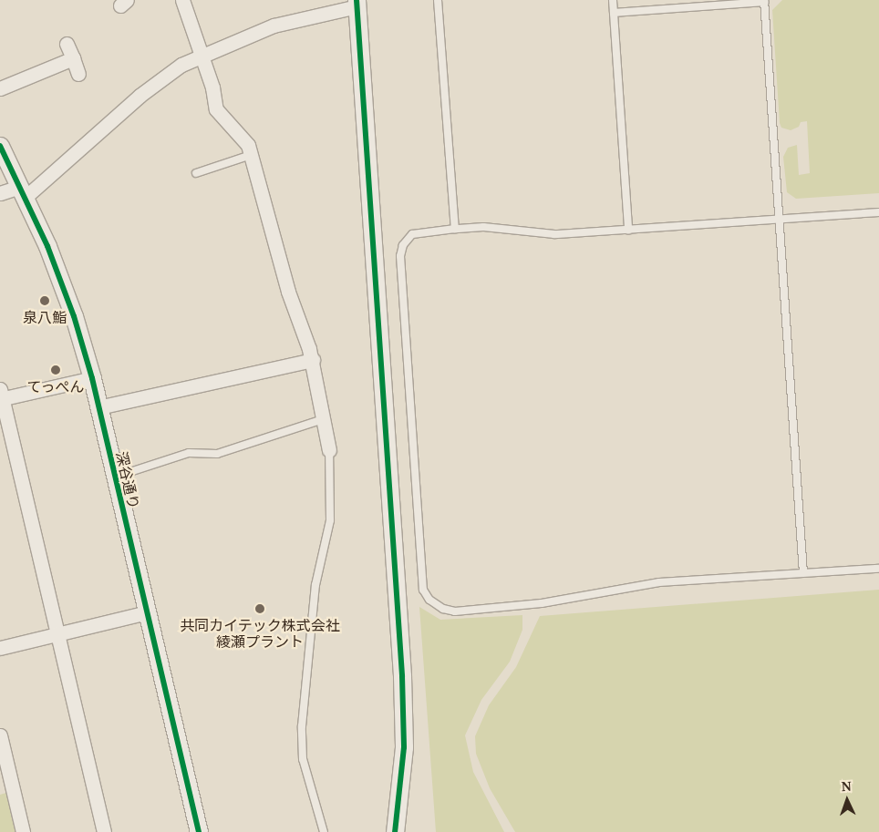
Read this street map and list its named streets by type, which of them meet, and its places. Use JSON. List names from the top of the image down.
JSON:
{
  "streets": {
    "street": ["深谷通り"]
  },
  "places": ["泉八鮨", "てっぺん", "共同カイテック株式会社 綾瀬プラント"],
  "north": "top"
}
